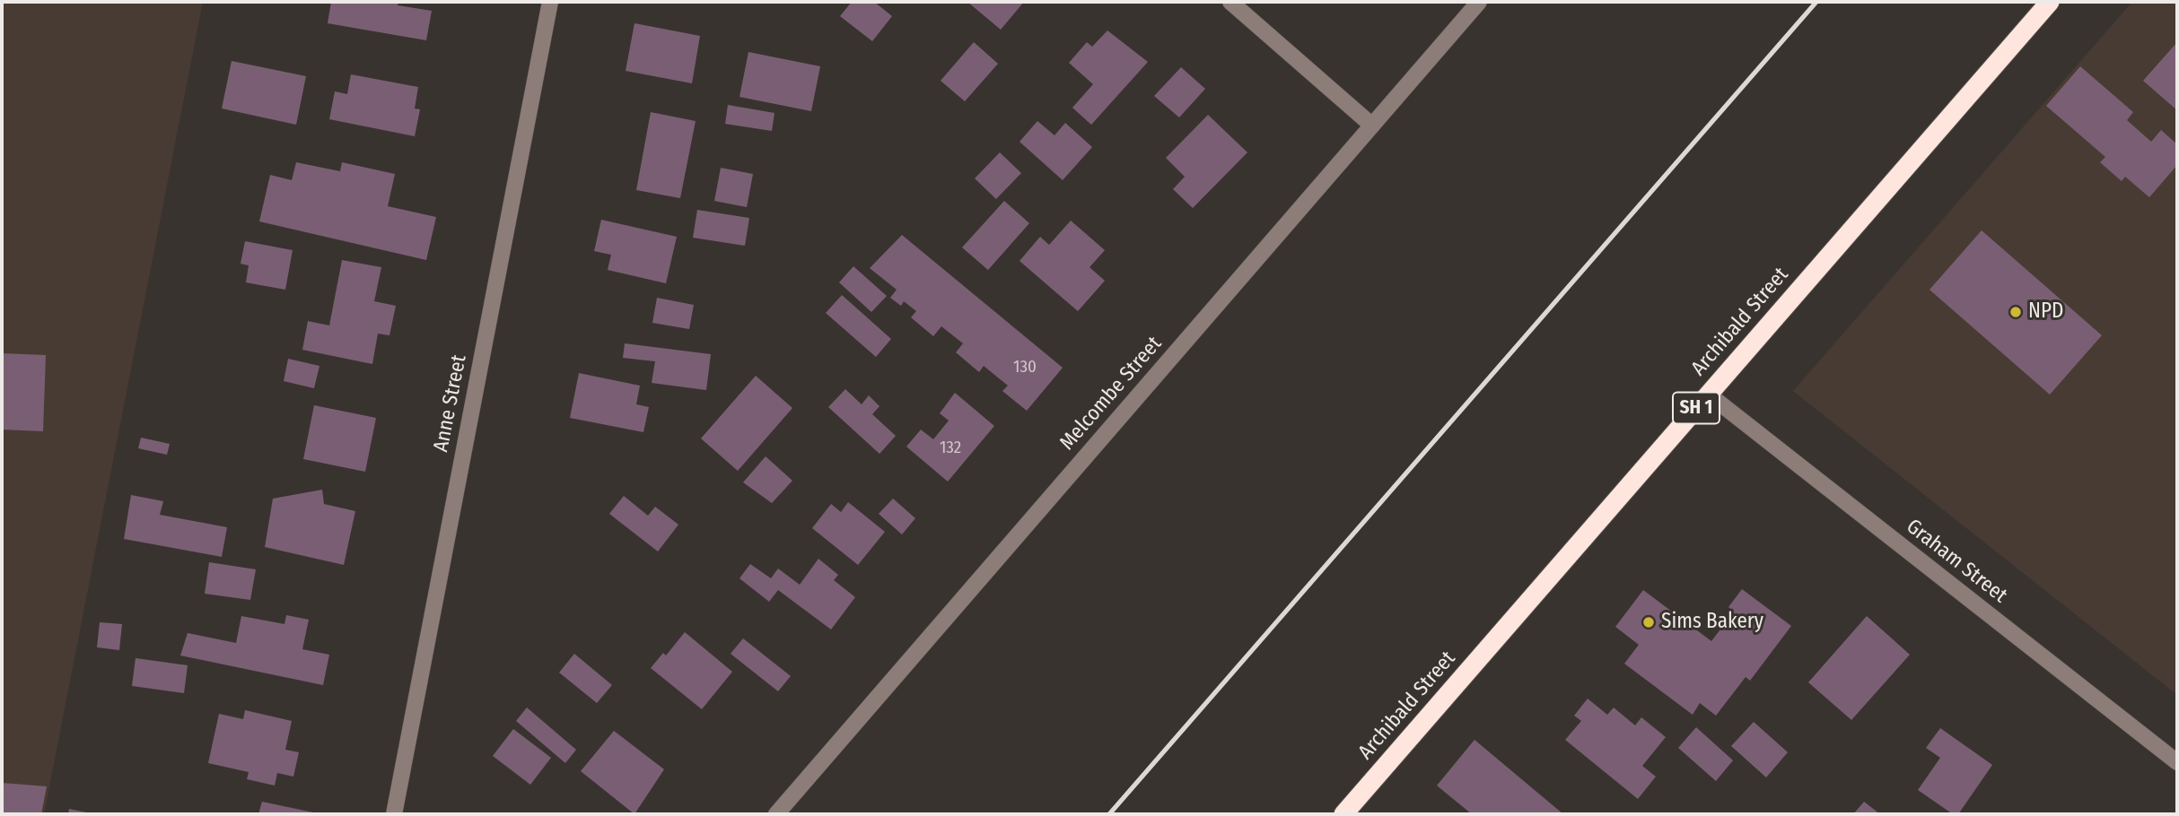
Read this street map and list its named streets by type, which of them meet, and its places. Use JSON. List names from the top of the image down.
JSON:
{
  "streets": {
    "highway": ["Archibald Street", "SH 1"],
    "street": ["Melcombe Street", "Anne Street", "Graham Street"]
  },
  "crossings": [
    ["Archibald Street", "Graham Street"]
  ],
  "places": ["NPD", "Sims Bakery"],
  "house_numbers": ["130", "132"]
}
